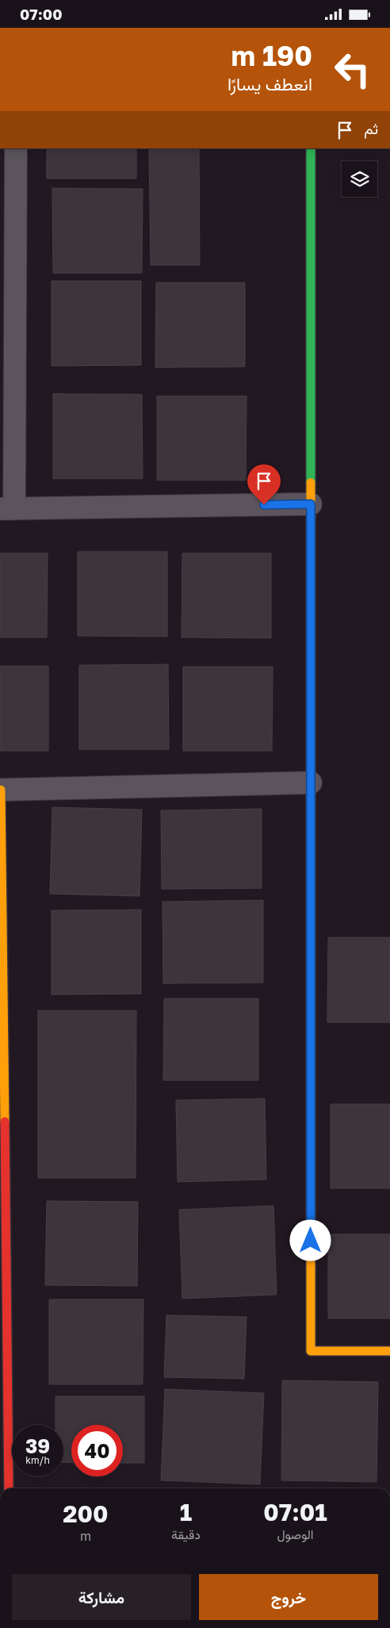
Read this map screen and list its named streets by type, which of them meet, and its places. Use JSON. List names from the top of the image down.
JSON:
{
  "page": {
    "status": "07:00",
    "turn": ["190 m", "انعطف يسارًا"],
    "then": "ثم",
    "speed": "39 km/h",
    "limit": "40",
    "eta": [
      "07:01",
      "الوصول",
      "1",
      "دقيقة",
      "200",
      "m"
    ],
    "buttons": ["خروج", "مشاركة"]
  }
}
